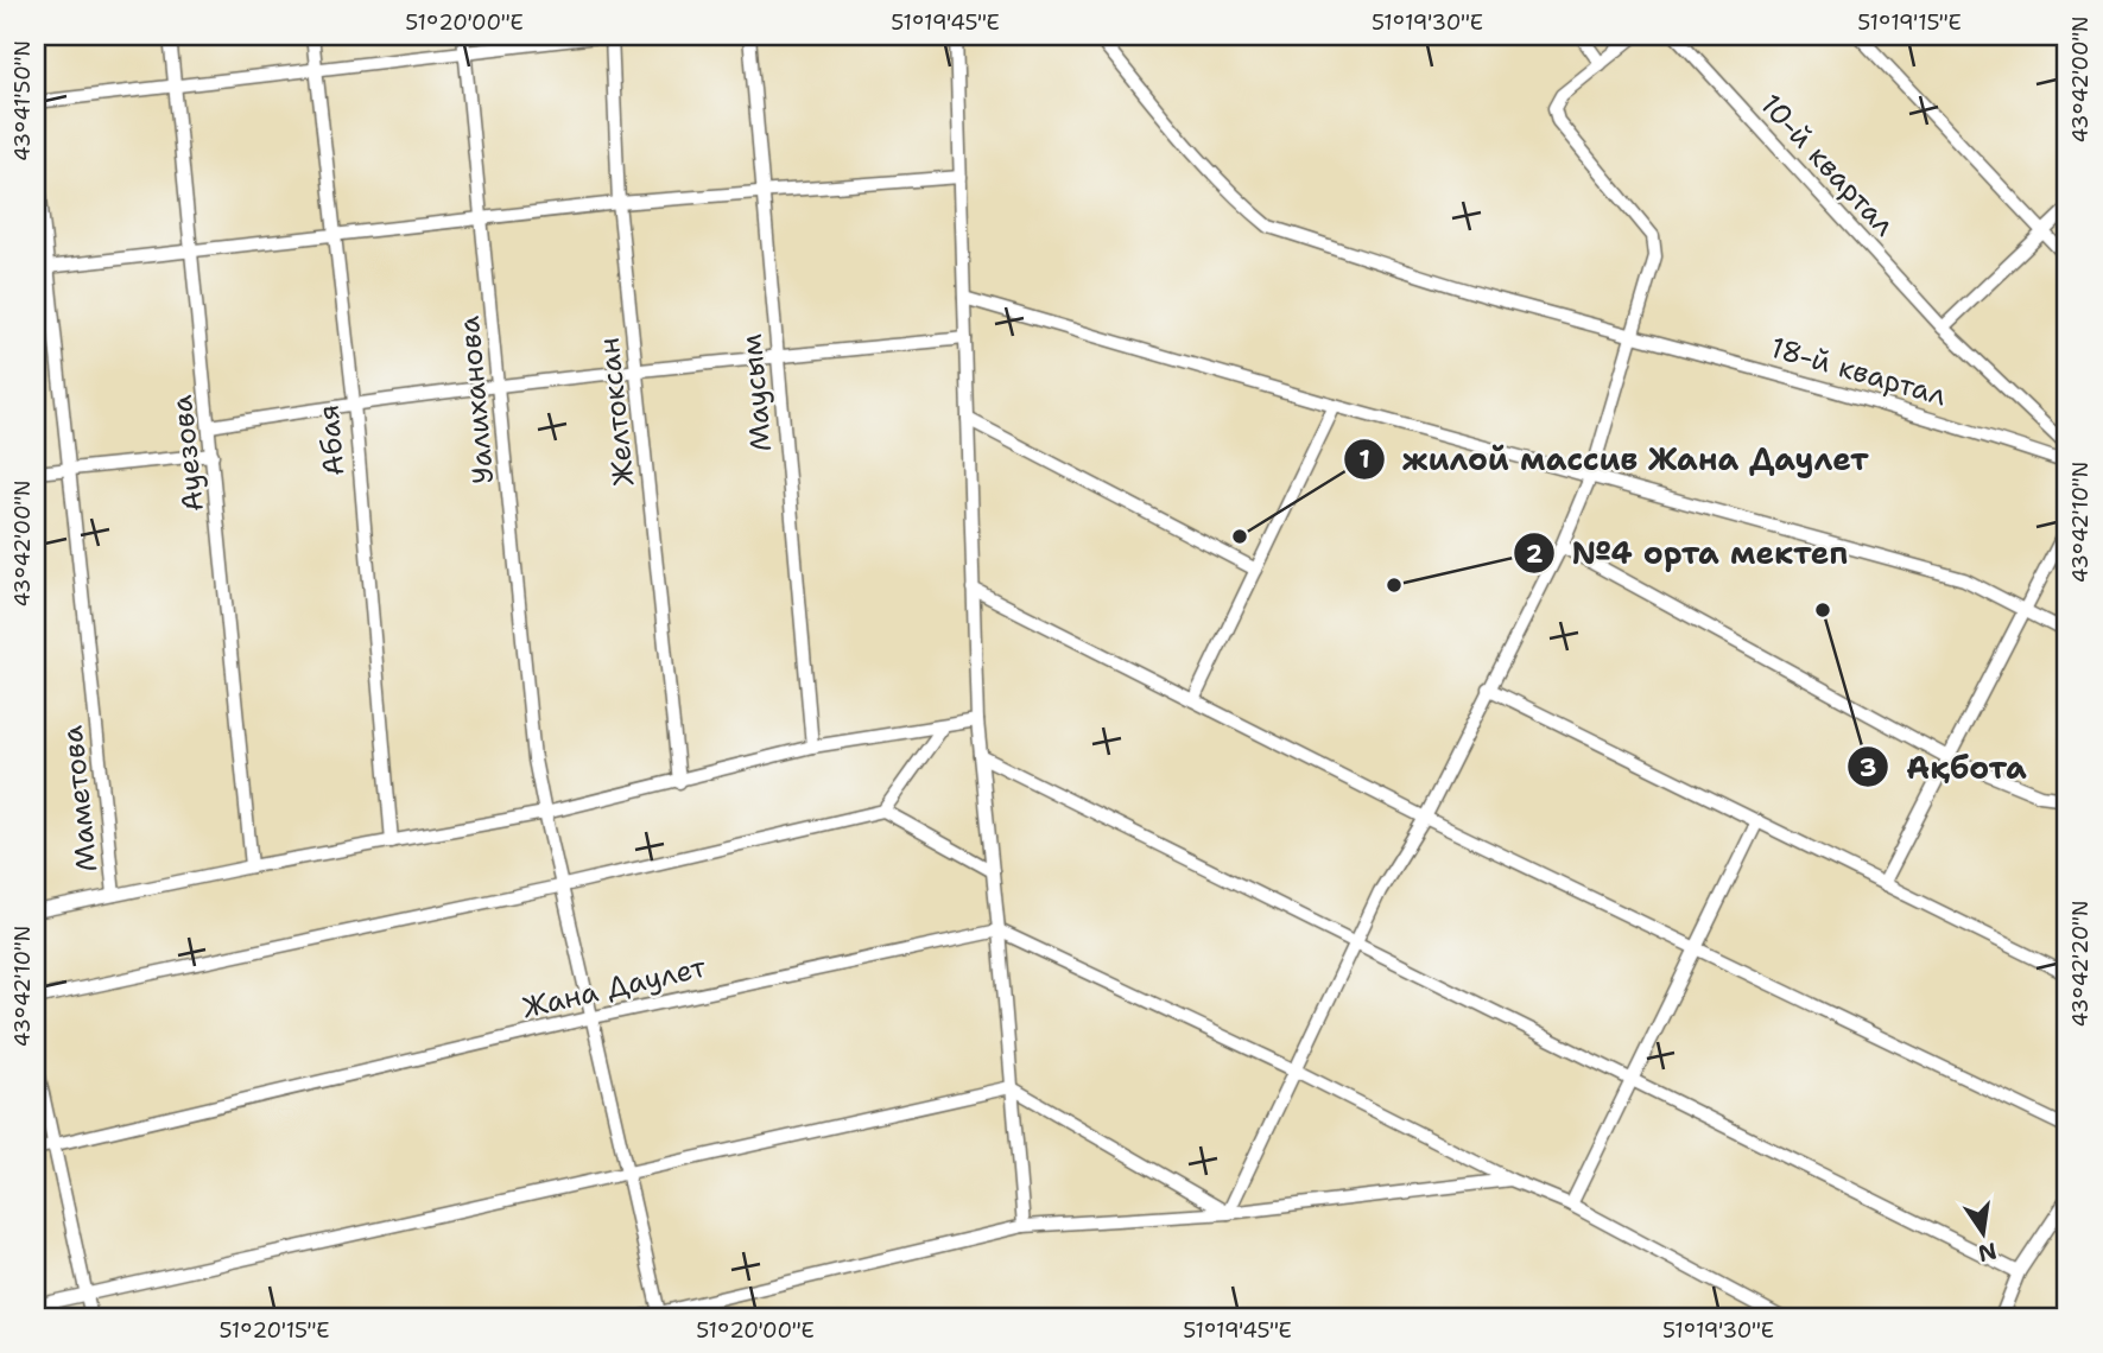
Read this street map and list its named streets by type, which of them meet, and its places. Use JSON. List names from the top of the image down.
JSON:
{
  "streets": {
    "street": [
      "10-й квартал",
      "18-й квартал",
      "Маусым",
      "Уалиханова",
      "Желтоксан",
      "Абая",
      "Ауезова",
      "Маметова",
      "Жана Даулет"
    ]
  },
  "crossings": [
    ["Уалиханова", "Жана Даулет"]
  ],
  "places": ["жилой массив Жана Даулет", "№4 орта мектеп", "Ақбота"],
  "north": "bottom",
  "coordinates": [
    "51°20'00\"E",
    "51°19'45\"E",
    "51°19'30\"E",
    "51°19'15\"E",
    "43°42'00\"N",
    "43°41'50\"N",
    "43°42'10\"N",
    "43°42'20\"N",
    "51°20'15\"E"
  ]
}
